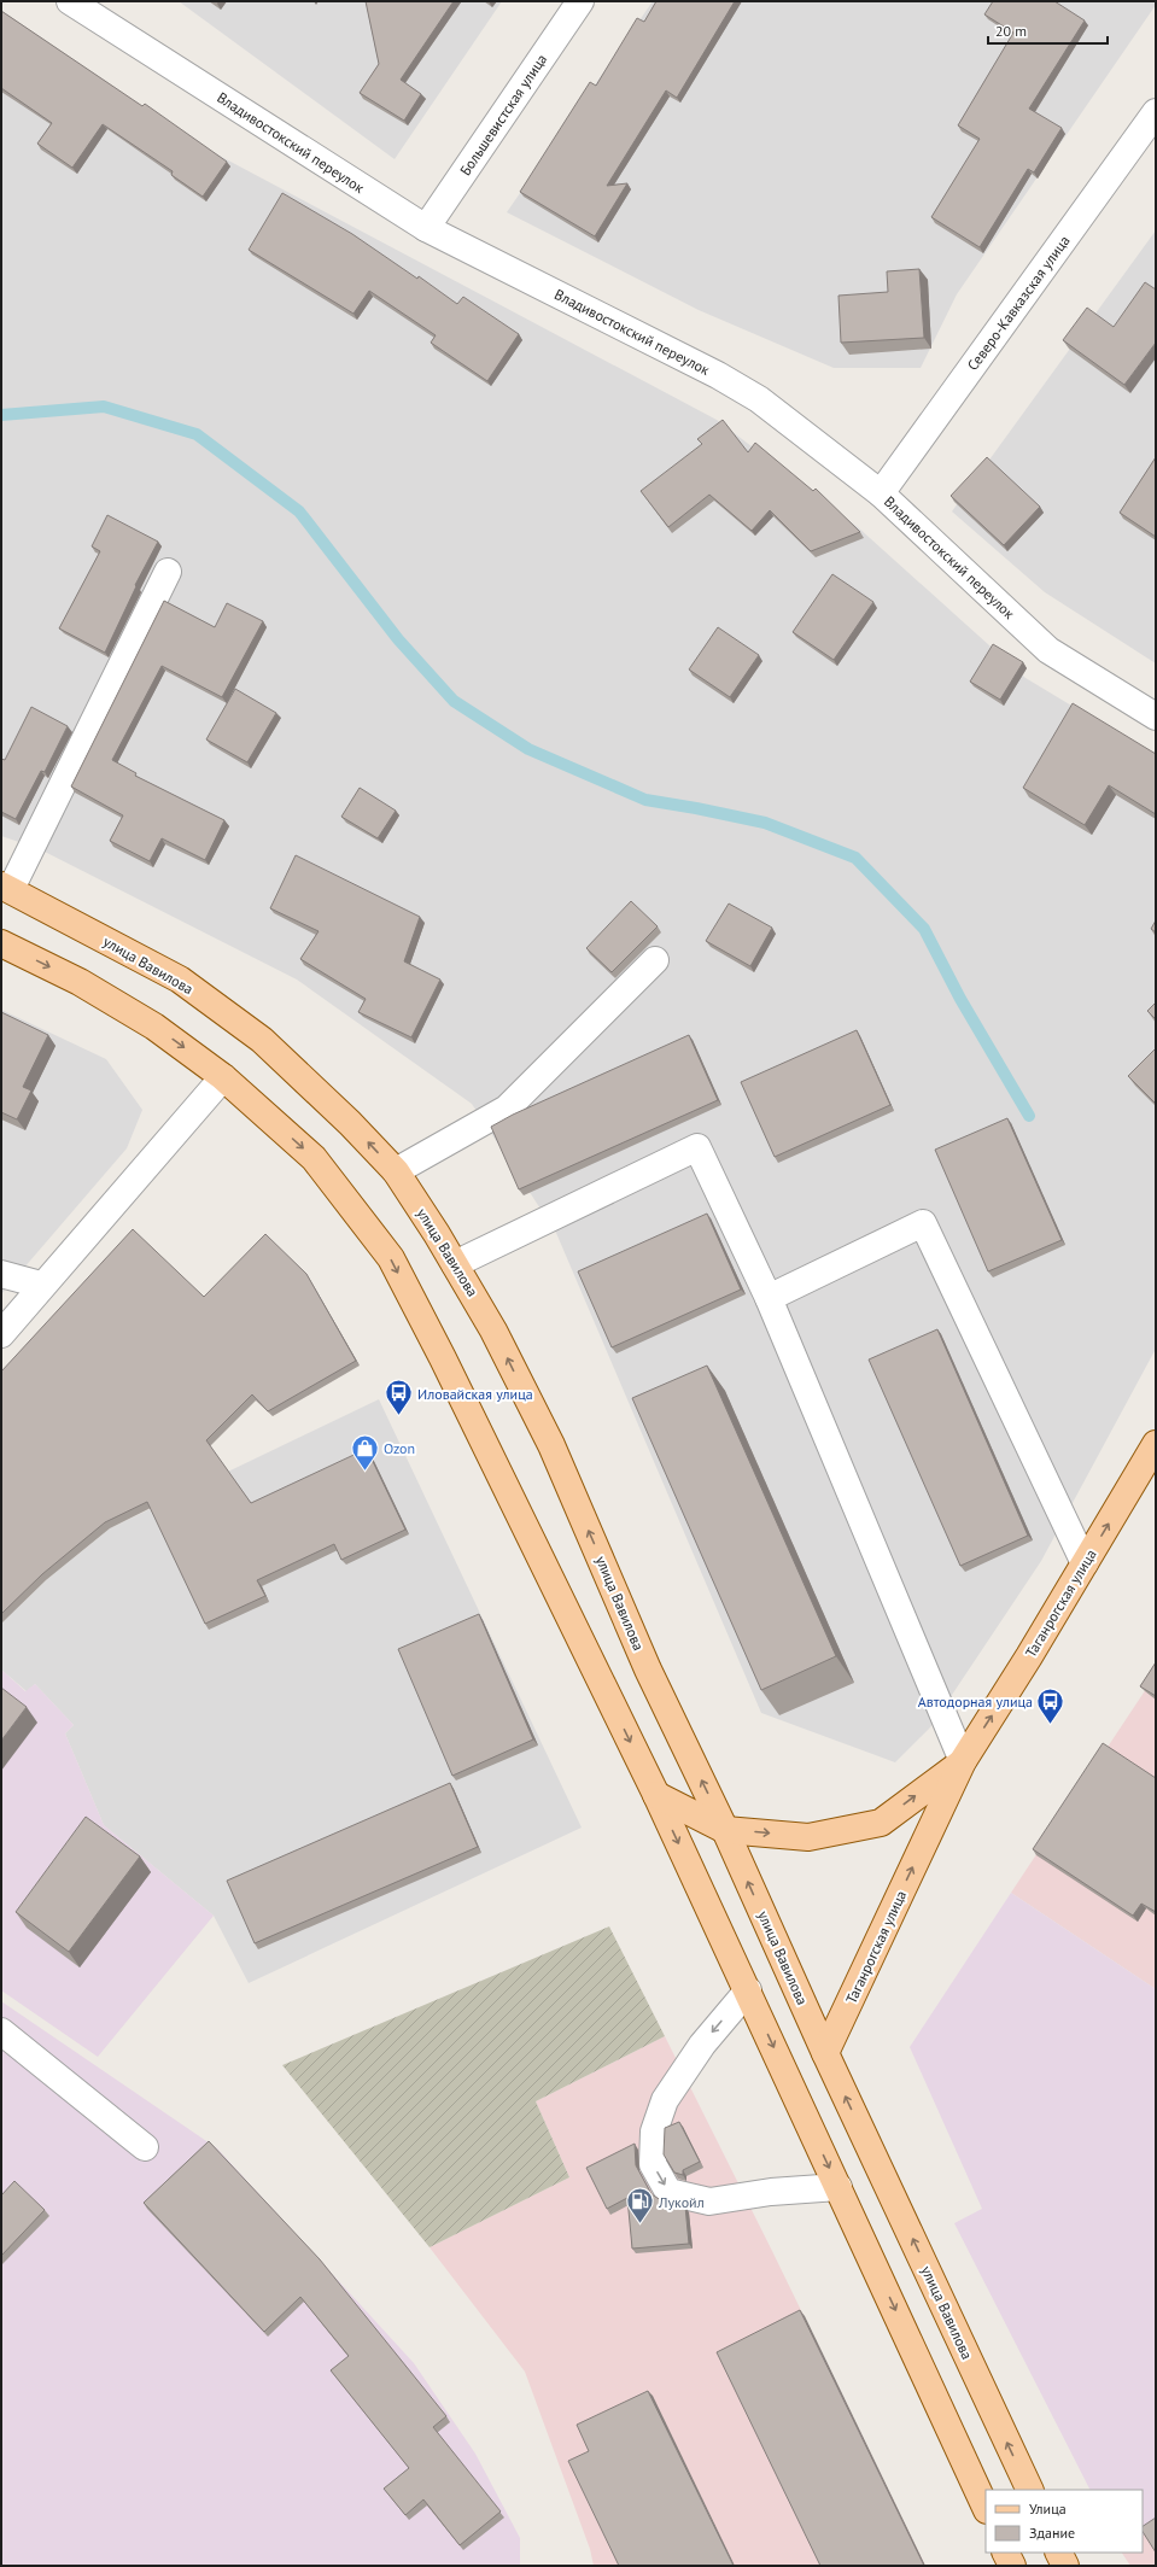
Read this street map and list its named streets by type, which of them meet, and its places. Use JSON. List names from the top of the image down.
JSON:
{
  "streets": {
    "main road": ["улица Вавилова", "Таганрогская улица"],
    "street": ["Большевистская улица", "Владивостокский переулок", "Северо-Кавказская улица"]
  },
  "crossings": [
    ["Большевистская улица", "Владивостокский переулок"],
    ["Владивостокский переулок", "Северо-Кавказская улица"],
    ["улица Вавилова", "Таганрогская улица"]
  ],
  "one_way": ["Таганрогская улица"],
  "places": {
    "bus stop": ["Иловайская улица", "Автодорная улица"],
    "shop": ["Ozon"],
    "fuel station": ["Лукойл"]
  },
  "legend": ["Улица", "Здание"],
  "scale_bar": "20 m"
}
